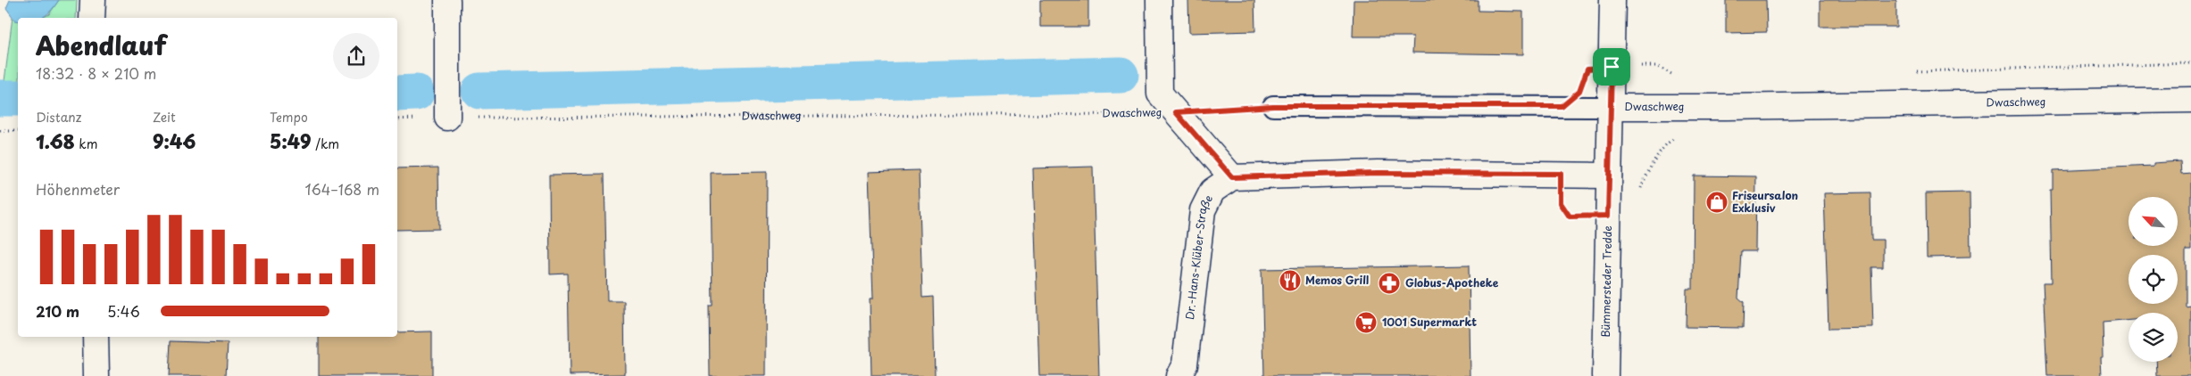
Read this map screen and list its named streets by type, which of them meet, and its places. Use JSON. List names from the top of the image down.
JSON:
{
  "streets": {
    "street": ["Dwaschweg", "Dr.-Hans-Klüber-Straße", "Bümmersteder Tredde"]
  },
  "crossings": [
    ["Dwaschweg", "Bümmersteder Tredde"]
  ],
  "places": {
    "shop": ["Friseursalon Exklusiv"],
    "restaurant": ["Memos Grill"],
    "pharmacy": ["Globus-Apotheke"],
    "supermarket": ["1001 Supermarkt"]
  },
  "north": "top left",
  "page": {
    "heading": ["Abendlauf", "18:32 · 8 × 210 m"],
    "stats": [
      ["Distanz", "1.68 km"],
      ["Zeit", "9:46"],
      ["Tempo", "5:49 /km"]
    ],
    "chart": ["Höhenmeter", "164–168 m"],
    "list": [
      {
        "name": "210 m",
        "note": "5:46"
      }
    ]
  }
}
